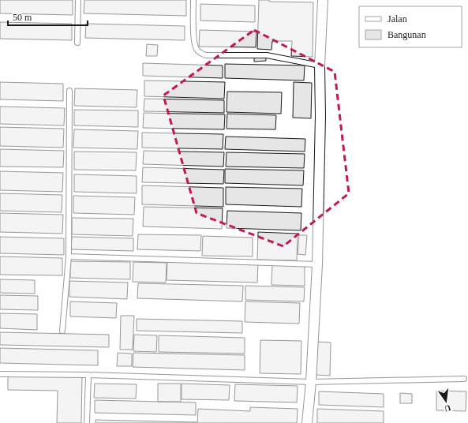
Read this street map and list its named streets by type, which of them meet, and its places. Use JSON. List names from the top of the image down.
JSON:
{
  "legend": ["Jalan", "Bangunan"],
  "scale_bar": "50 m",
  "north": "bottom"
}
